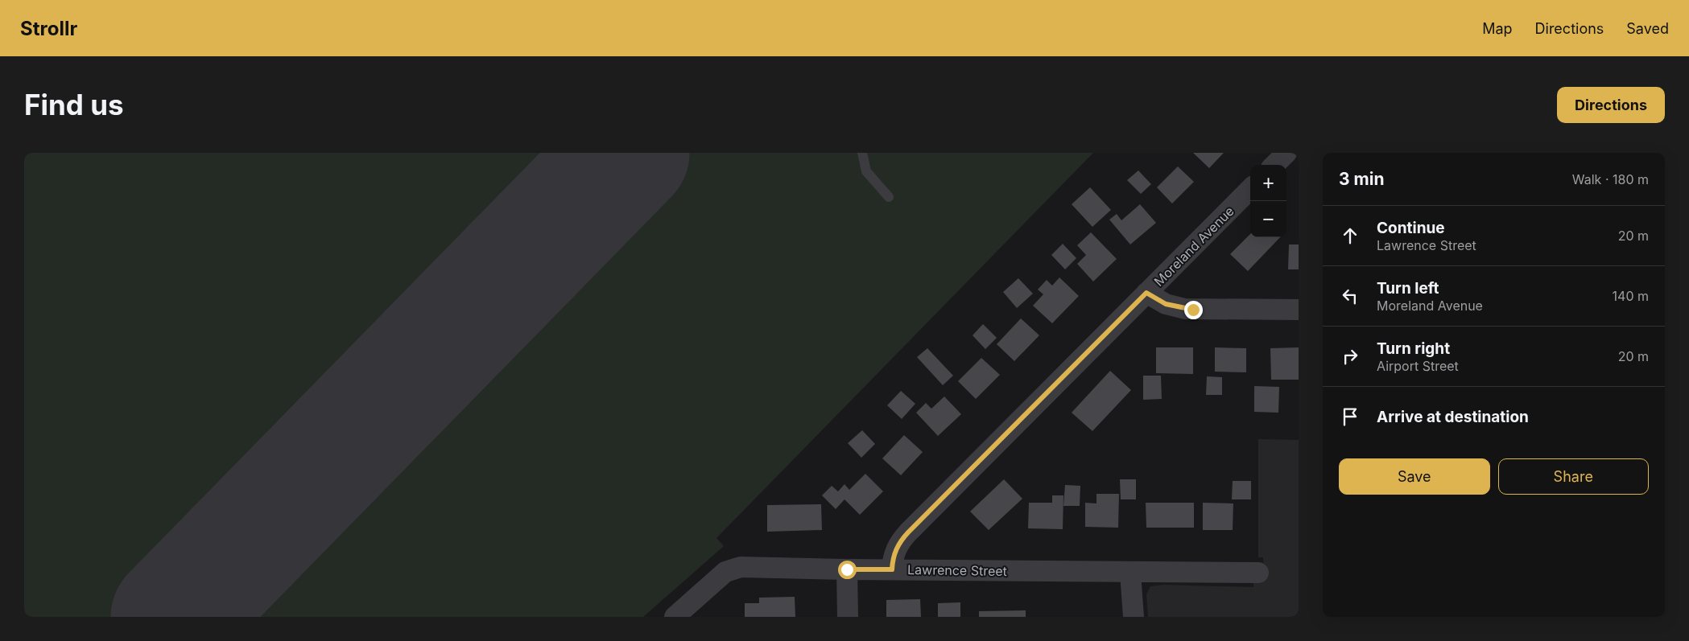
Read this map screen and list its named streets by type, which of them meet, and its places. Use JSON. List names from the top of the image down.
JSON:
{
  "streets": {
    "street": ["Moreland Avenue", "Lawrence Street"]
  },
  "crossings": [
    ["Moreland Avenue", "Lawrence Street"]
  ],
  "page": {
    "header": "Strollr",
    "nav": ["Map", "Directions", "Saved"],
    "buttons": [
      "Directions",
      ["Save", "Share"]
    ],
    "title": "Find us",
    "heading": ["3 min", "Walk · 180 m"],
    "map_buttons": ["+", "−"],
    "list": [
      ["Continue", "Lawrence Street", "20 m"],
      ["Turn left", "Moreland Avenue", "140 m"],
      ["Turn right", "Airport Street", "20 m"],
      "Arrive at destination"
    ]
  }
}
